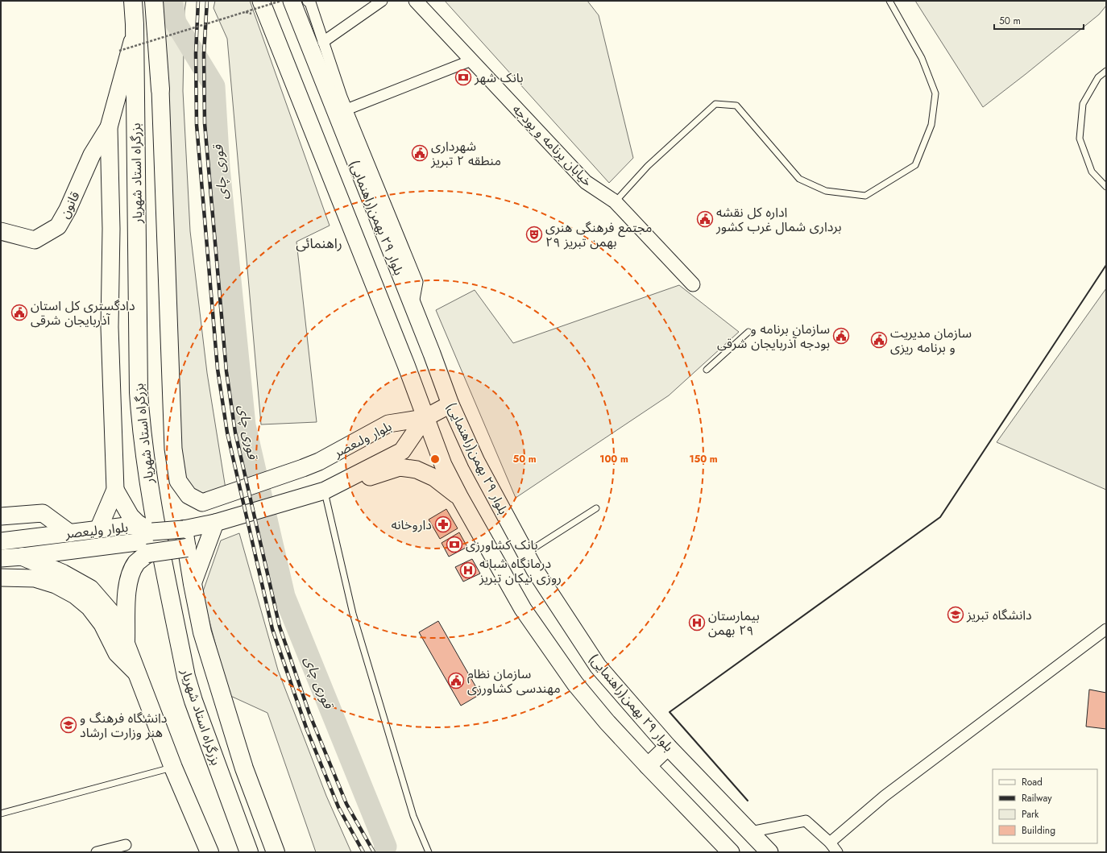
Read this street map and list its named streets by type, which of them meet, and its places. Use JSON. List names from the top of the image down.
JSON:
{
  "streets": {
    "highway": ["بزرگراه استاد شهریار"],
    "main road": [
      "قانون",
      "بلوار ٢٩ بهمن(راهنمایی)",
      "بلوار ولىعصر",
      "بلوار ولیعصر"
    ],
    "street": ["خیابان برنامه و بودجه"]
  },
  "crossings": [
    ["بزرگراه استاد شهریار", "بلوار ولىعصر"],
    ["بلوار ولىعصر", "بلوار ولیعصر"]
  ],
  "districts": ["راهنمائی"],
  "water": ["قوری چای"],
  "places": {
    "bank": ["بانک شهر", "بانک کشاورزی"],
    "public building": [
      "شهرداری منطقه ۲ تبریز",
      "اداره کل نقشه برداری شمال غرب کشور",
      "دادگستری کل استان آذربایجان شرقی",
      "سازمان برنامه و بودجه آذربایجان شرقی",
      "سازمان مدیریت و برنامه ریزی",
      "سازمان نظام مهندسی کشاورزی"
    ],
    "theatre": ["مجتمع فرهنگی هنری ۲۹ بهمن تبریز"],
    "pharmacy": ["داروخانه"],
    "hospital": ["درمانگاه شبانه روزی نیکان تبریز", "بیمارستان ٢٩ بهمن"],
    "school or university": ["دانشگاه تبریز", "دانشگاه فرهنگ و هنر وزارت ارشاد"]
  },
  "legend": [
    "Road",
    "Railway",
    "Park",
    "Building"
  ],
  "scale_bar": "50 m",
  "rings": ["50 m", "100 m", "150 m"]
}
